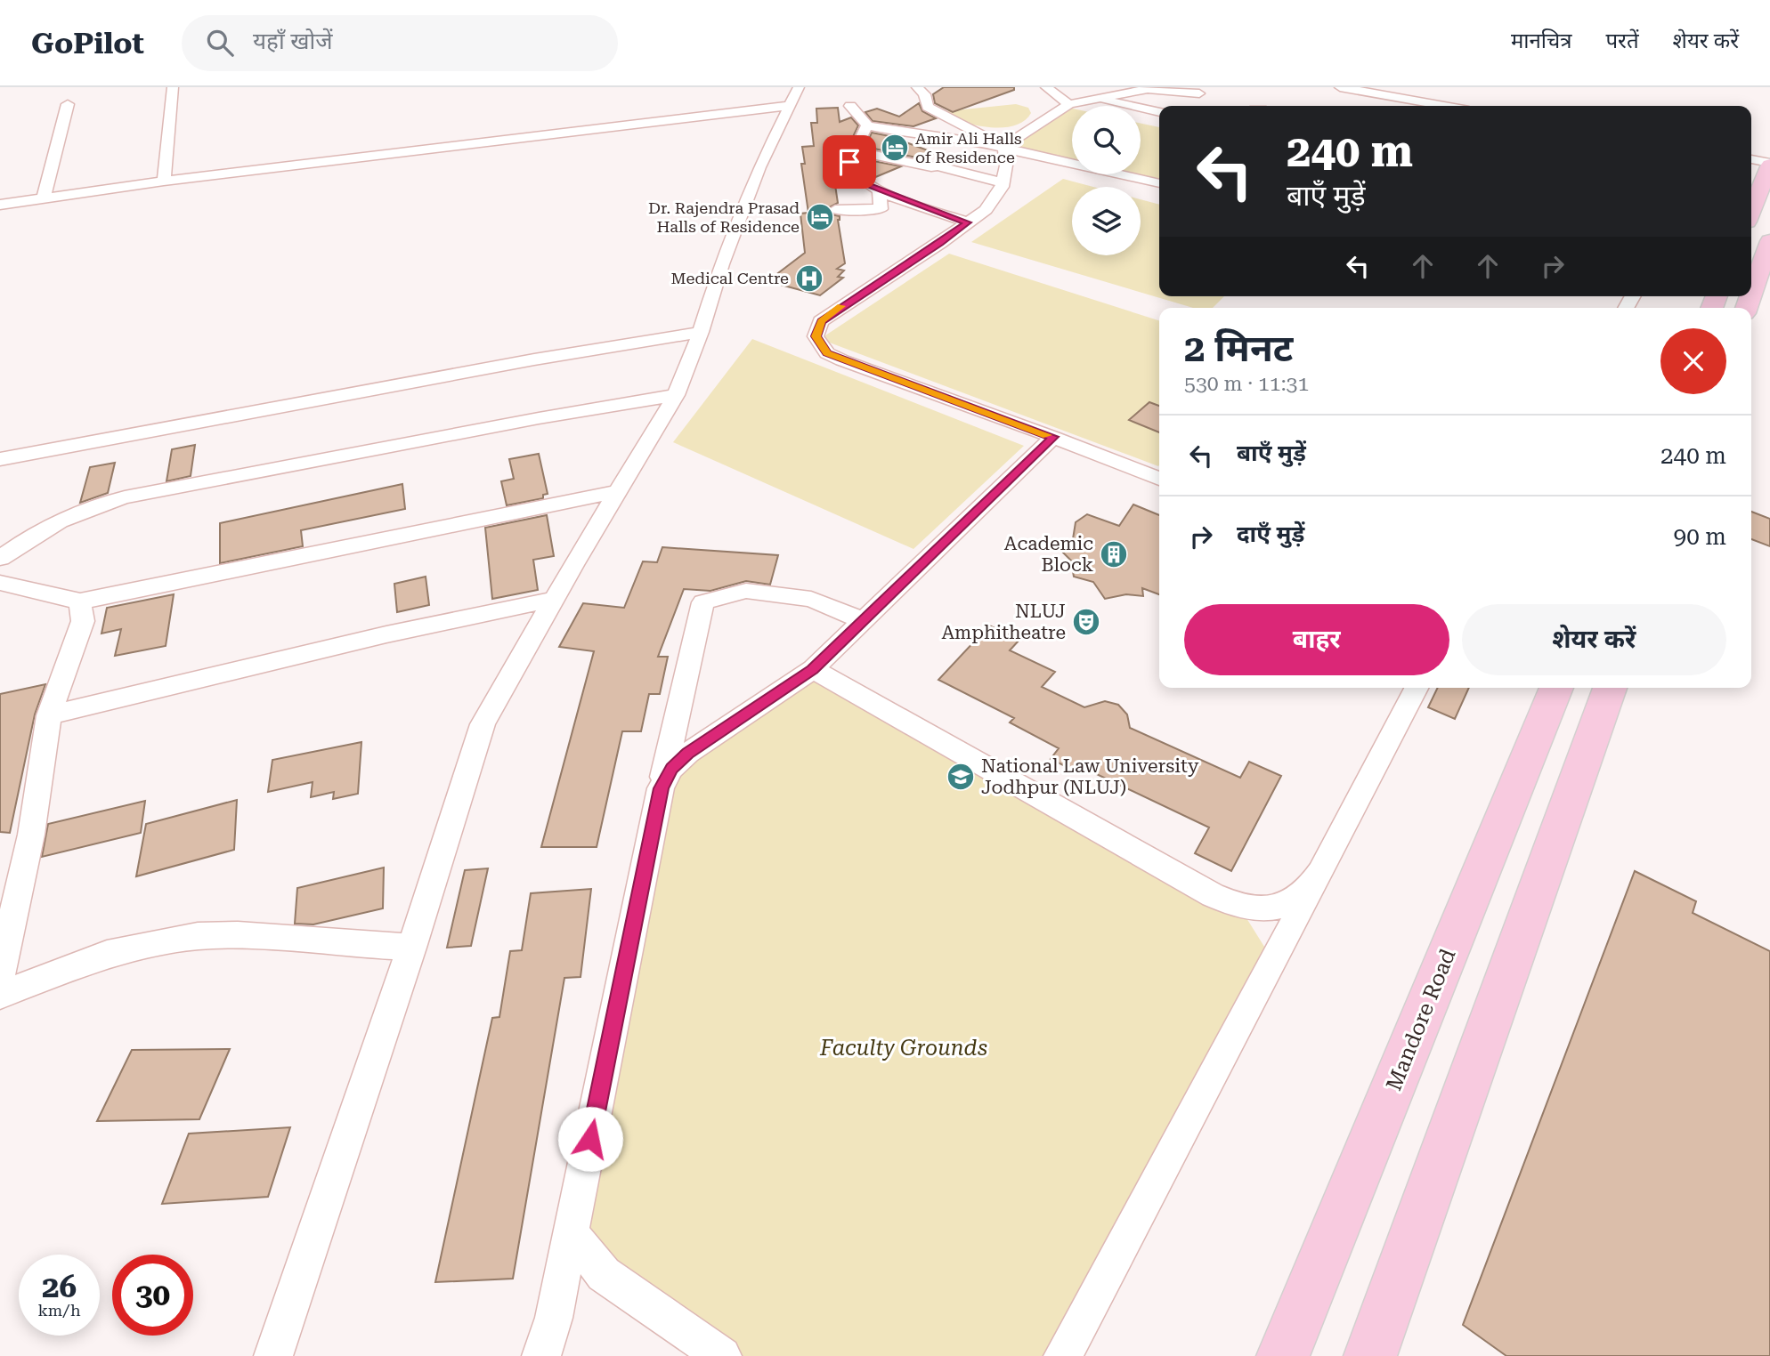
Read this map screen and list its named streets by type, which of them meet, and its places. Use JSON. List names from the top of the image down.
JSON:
{
  "streets": {
    "highway": ["Mandore Road"]
  },
  "parks": ["Faculty Grounds"],
  "places": {
    "hotel": ["Amir Ali Halls of Residence", "Dr. Rajendra Prasad Halls of Residence"],
    "hospital": ["Medical Centre"],
    "building": ["Academic Block"],
    "theatre": ["NLUJ Amphitheatre"],
    "school or university": ["National Law University Jodhpur (NLUJ)"]
  },
  "page": {
    "header": "GoPilot",
    "search": "यहाँ खोजें",
    "nav": ["मानचित्र", "परतें", "शेयर करें"],
    "turn": ["240 m", "बाएँ मुड़ें"],
    "heading": ["2 मिनट", "530 m · 11:31"],
    "list": [
      {
        "name": "बाएँ मुड़ें",
        "value": "240 m"
      },
      {
        "name": "दाएँ मुड़ें",
        "value": "90 m"
      }
    ],
    "buttons": ["बाहर", "शेयर करें"],
    "speed": "26 km/h",
    "limit": "30"
  }
}
